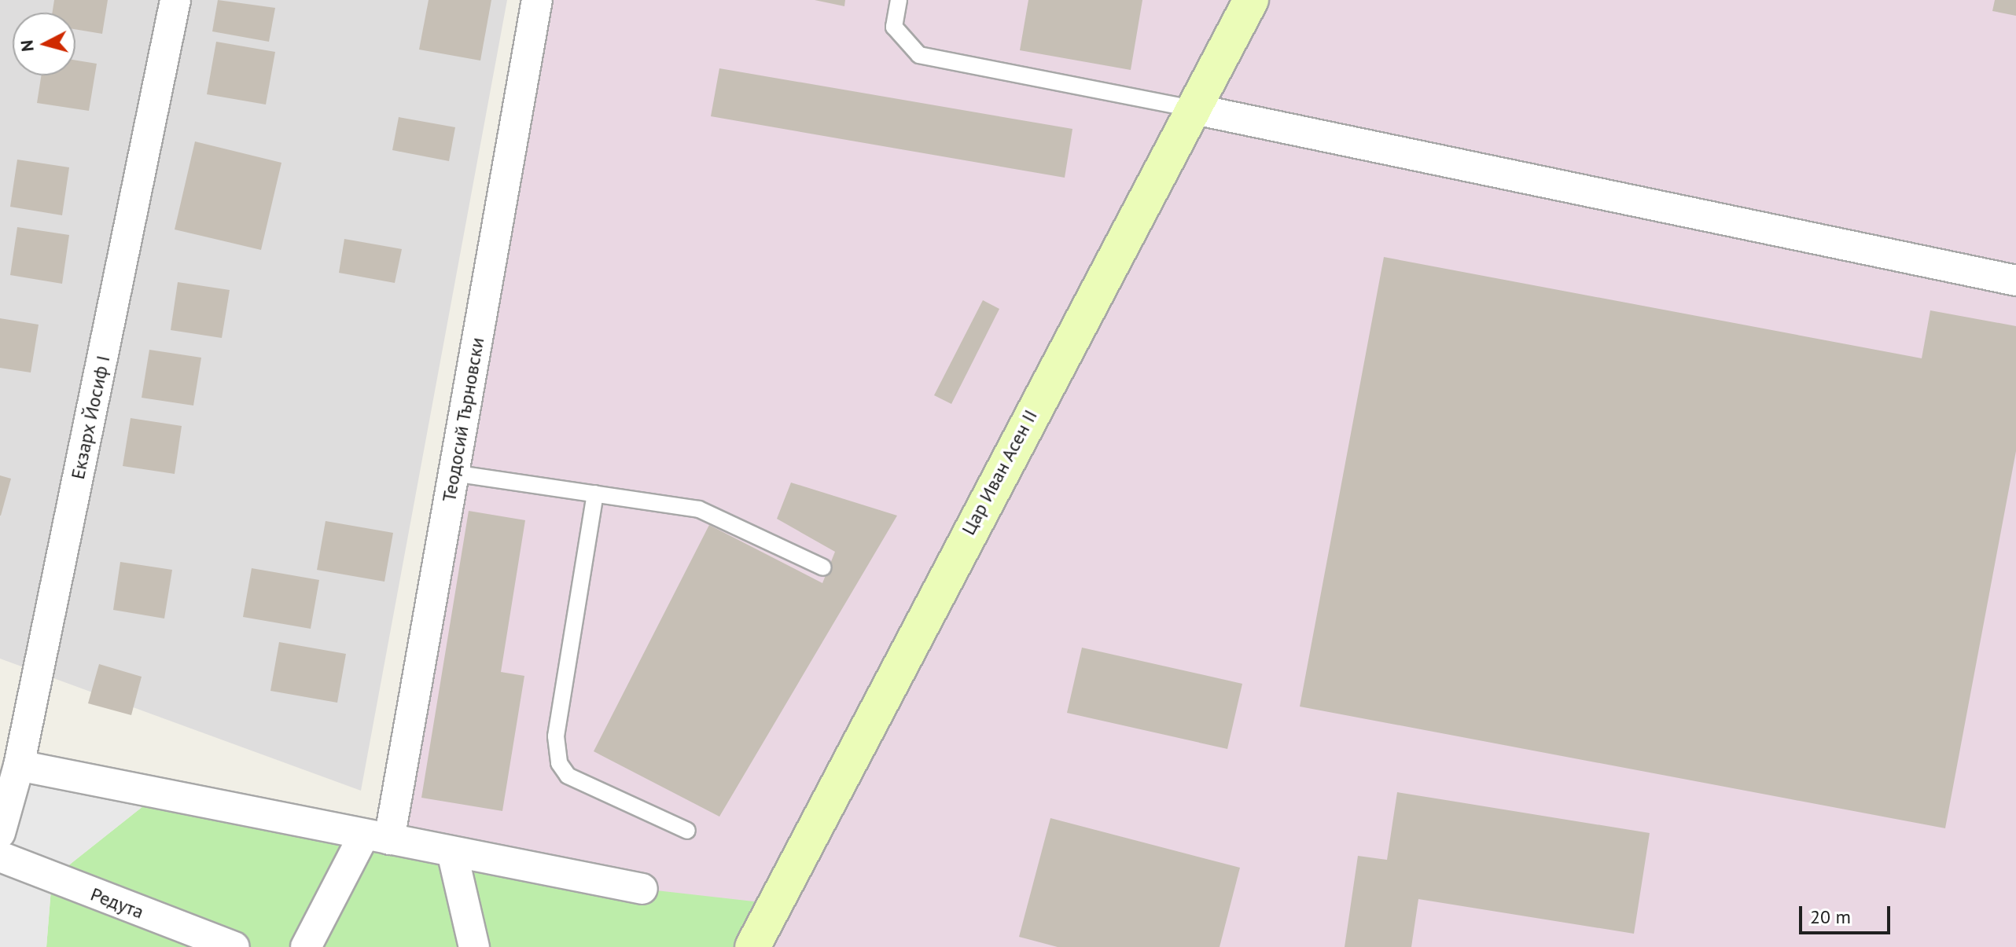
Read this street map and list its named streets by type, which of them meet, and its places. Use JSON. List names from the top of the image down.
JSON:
{
  "streets": {
    "main road": ["Цар Иван Асен II"],
    "street": ["Екзарх Йосиф I", "Теодосий Търновски", "Редута"]
  },
  "scale_bar": "20 m",
  "north": "left"
}
